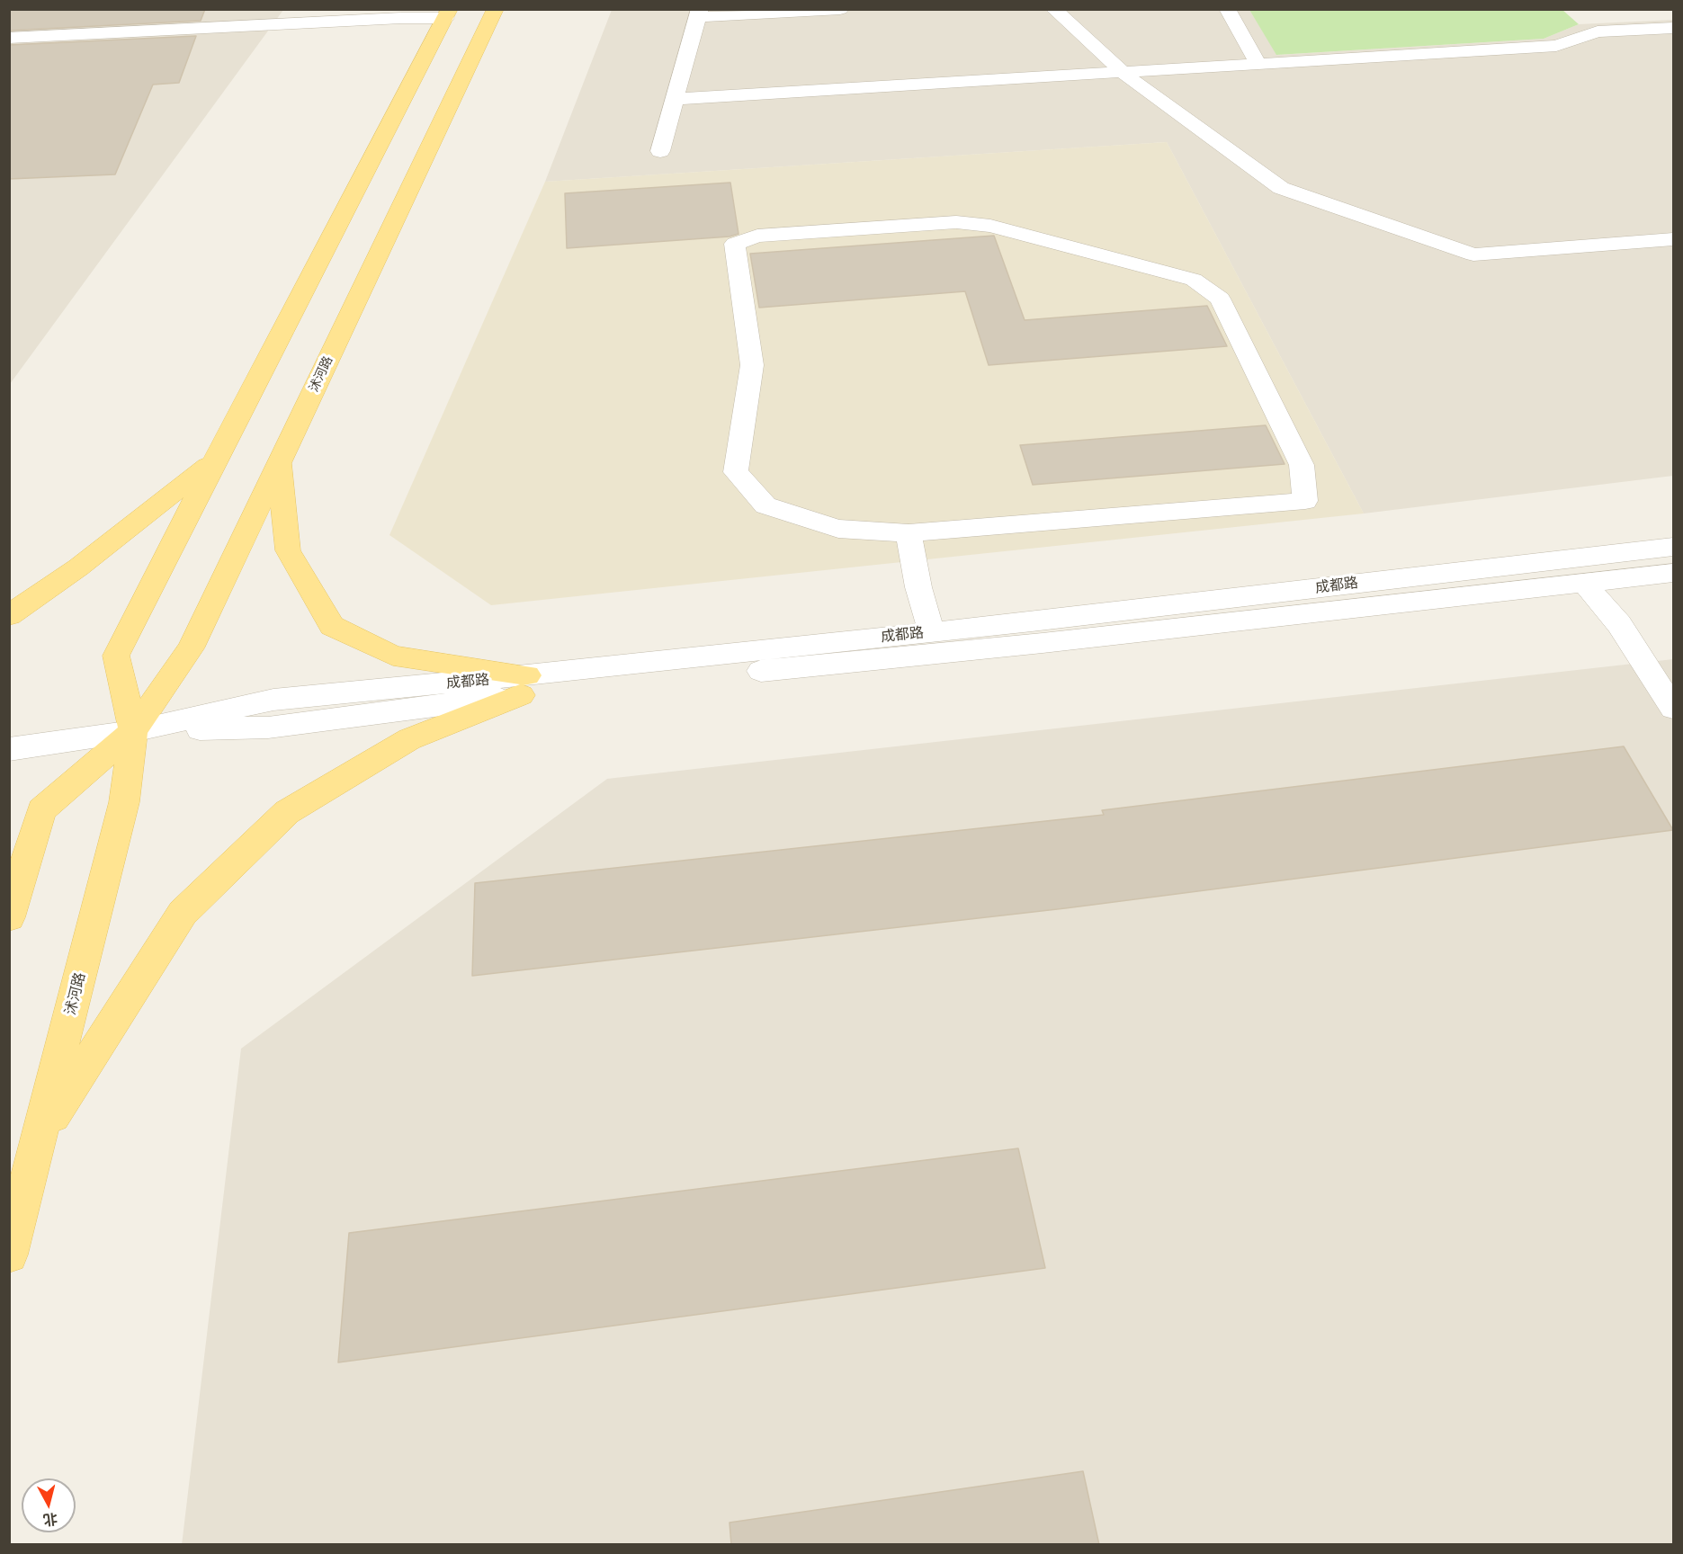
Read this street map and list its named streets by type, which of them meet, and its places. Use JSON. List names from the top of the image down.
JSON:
{
  "streets": {
    "main road": ["沭河路"],
    "street": ["成都路"]
  },
  "crossings": [
    ["沭河路", "成都路"]
  ],
  "north": "bottom"
}
